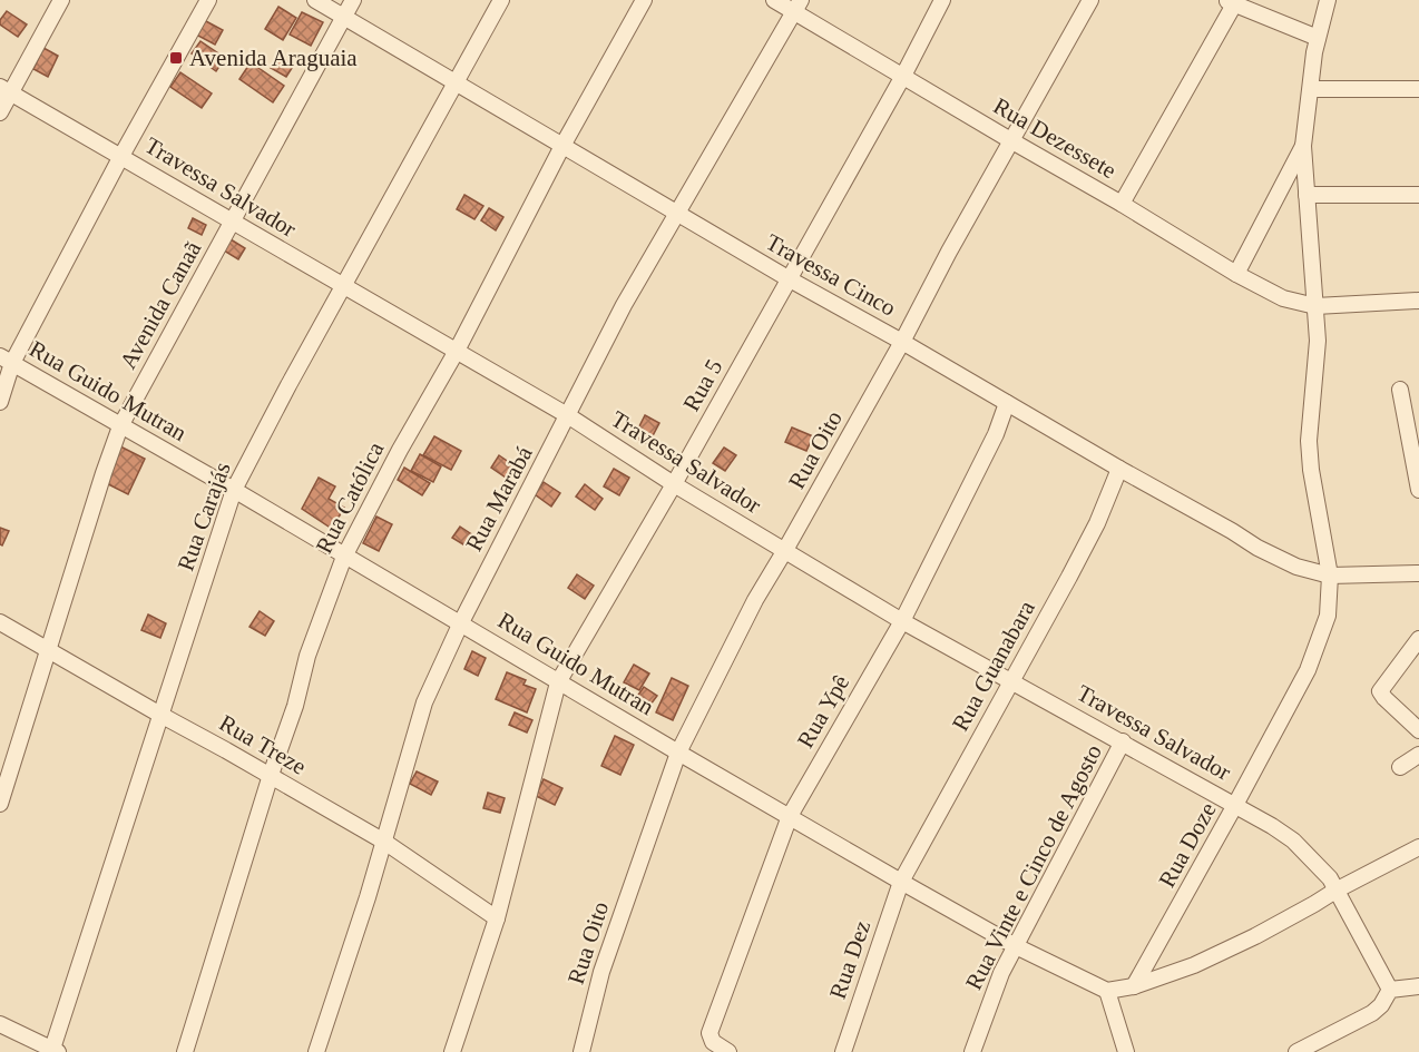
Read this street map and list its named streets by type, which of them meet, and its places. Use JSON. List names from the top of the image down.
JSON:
{
  "streets": {
    "street": [
      "Rua Dezessete",
      "Travessa Salvador",
      "Travessa Cinco",
      "Avenida Canaã",
      "Rua 5",
      "Rua Guido Mutran",
      "Rua Oito",
      "Rua Católica",
      "Rua Marabá",
      "Rua Carajás",
      "Rua Guanabara",
      "Rua Ypê",
      "Rua Treze",
      "Rua Doze",
      "Rua Vinte e Cinco de Agosto",
      "Rua Dez"
    ]
  },
  "crossings": [
    ["Rua Dezessete", "Rua 5"],
    ["Rua Dezessete", "Rua Oito"],
    ["Rua Dezessete", "Rua Marabá"],
    ["Rua Dezessete", "Rua Doze"],
    ["Travessa Salvador", "Avenida Canaã"],
    ["Travessa Salvador", "Rua 5"],
    ["Travessa Salvador", "Rua Oito"],
    ["Travessa Salvador", "Rua Católica"],
    ["Travessa Salvador", "Rua Marabá"],
    ["Travessa Salvador", "Rua Carajás"],
    ["Travessa Salvador", "Rua Guanabara"],
    ["Travessa Salvador", "Rua Ypê"],
    ["Travessa Salvador", "Rua Doze"],
    ["Travessa Salvador", "Rua Vinte e Cinco de Agosto"],
    ["Travessa Cinco", "Avenida Canaã"],
    ["Travessa Cinco", "Rua 5"],
    ["Travessa Cinco", "Rua Oito"],
    ["Travessa Cinco", "Rua Católica"],
    ["Travessa Cinco", "Rua Marabá"],
    ["Travessa Cinco", "Rua Carajás"],
    ["Travessa Cinco", "Rua Guanabara"],
    ["Travessa Cinco", "Rua Ypê"],
    ["Travessa Cinco", "Rua Doze"],
    ["Avenida Canaã", "Rua Guido Mutran"],
    ["Avenida Canaã", "Rua Treze"],
    ["Rua 5", "Rua Guido Mutran"],
    ["Rua 5", "Rua Treze"],
    ["Rua Guido Mutran", "Rua Oito"],
    ["Rua Guido Mutran", "Rua Católica"],
    ["Rua Guido Mutran", "Rua Marabá"],
    ["Rua Guido Mutran", "Rua Carajás"],
    ["Rua Guido Mutran", "Rua Guanabara"],
    ["Rua Guido Mutran", "Rua Ypê"],
    ["Rua Guido Mutran", "Rua Vinte e Cinco de Agosto"],
    ["Rua Guido Mutran", "Rua Dez"],
    ["Rua Católica", "Rua Treze"],
    ["Rua Marabá", "Rua Treze"],
    ["Rua Carajás", "Rua Treze"],
    ["Rua Guanabara", "Rua Dez"]
  ],
  "places": {
    "transit": ["Avenida Araguaia"]
  }
}
